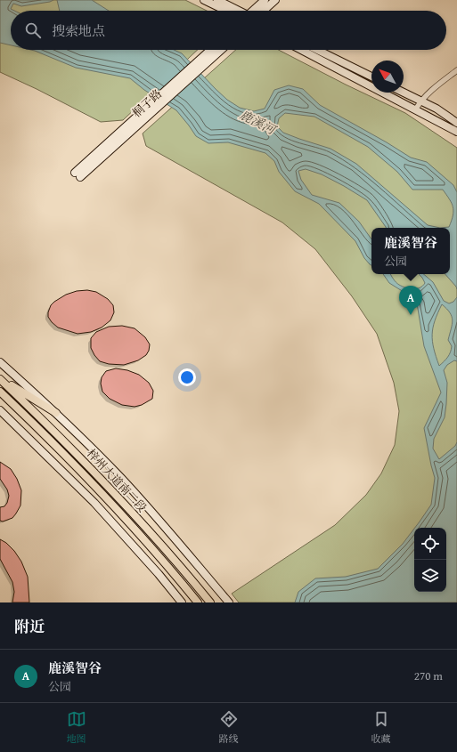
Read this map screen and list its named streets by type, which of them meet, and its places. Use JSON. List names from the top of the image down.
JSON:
{
  "streets": {
    "main road": ["桐子路", "梓州大道南二段"]
  },
  "water": ["鹿溪河"],
  "north": "top left",
  "page": {
    "search": "搜索地点",
    "popup": ["鹿溪智谷", "公园"],
    "pins": "A",
    "heading": "附近",
    "list": [
      {
        "mark": "A",
        "name": "鹿溪智谷",
        "note": "公园",
        "value": "270 m"
      }
    ],
    "nav": ["地图", "路线", "收藏"]
  }
}
